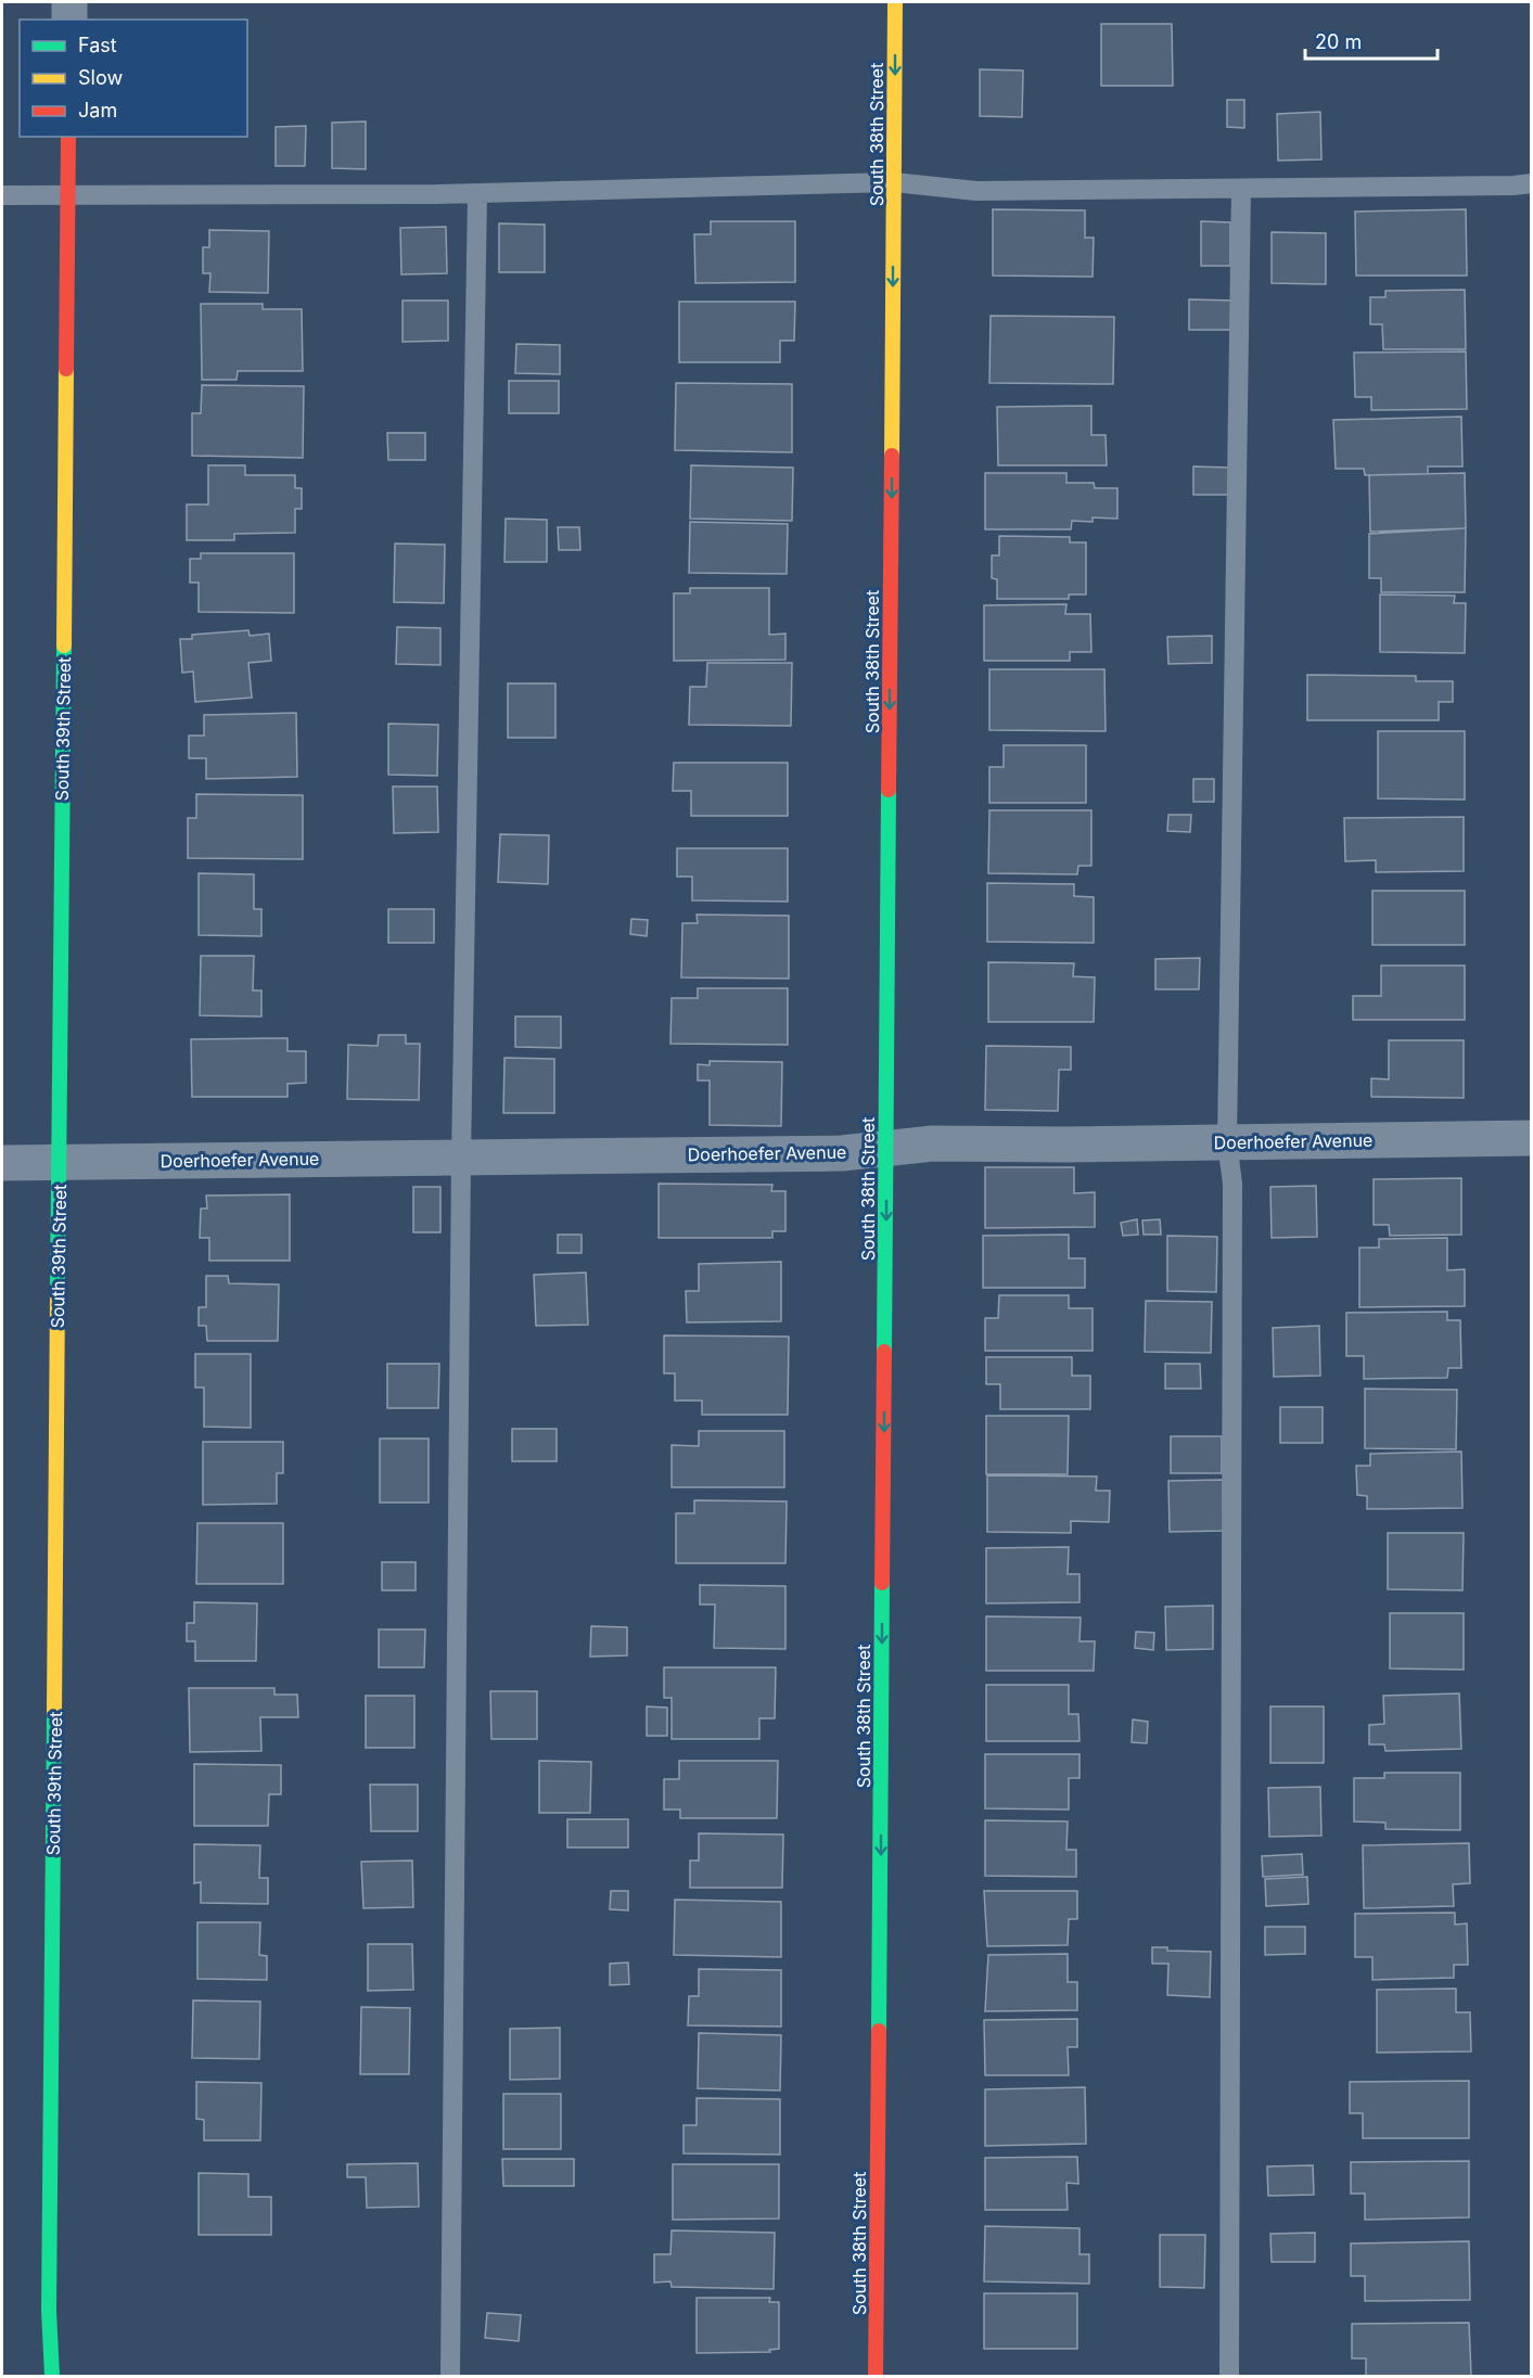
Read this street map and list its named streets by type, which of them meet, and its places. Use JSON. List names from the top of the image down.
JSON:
{
  "streets": {
    "street": ["South 38th Street", "South 39th Street", "Doerhoefer Avenue"]
  },
  "crossings": [
    ["South 38th Street", "Doerhoefer Avenue"],
    ["South 39th Street", "Doerhoefer Avenue"]
  ],
  "one_way": ["South 38th Street"],
  "legend": ["Fast", "Slow", "Jam"],
  "scale_bar": "20 m"
}
